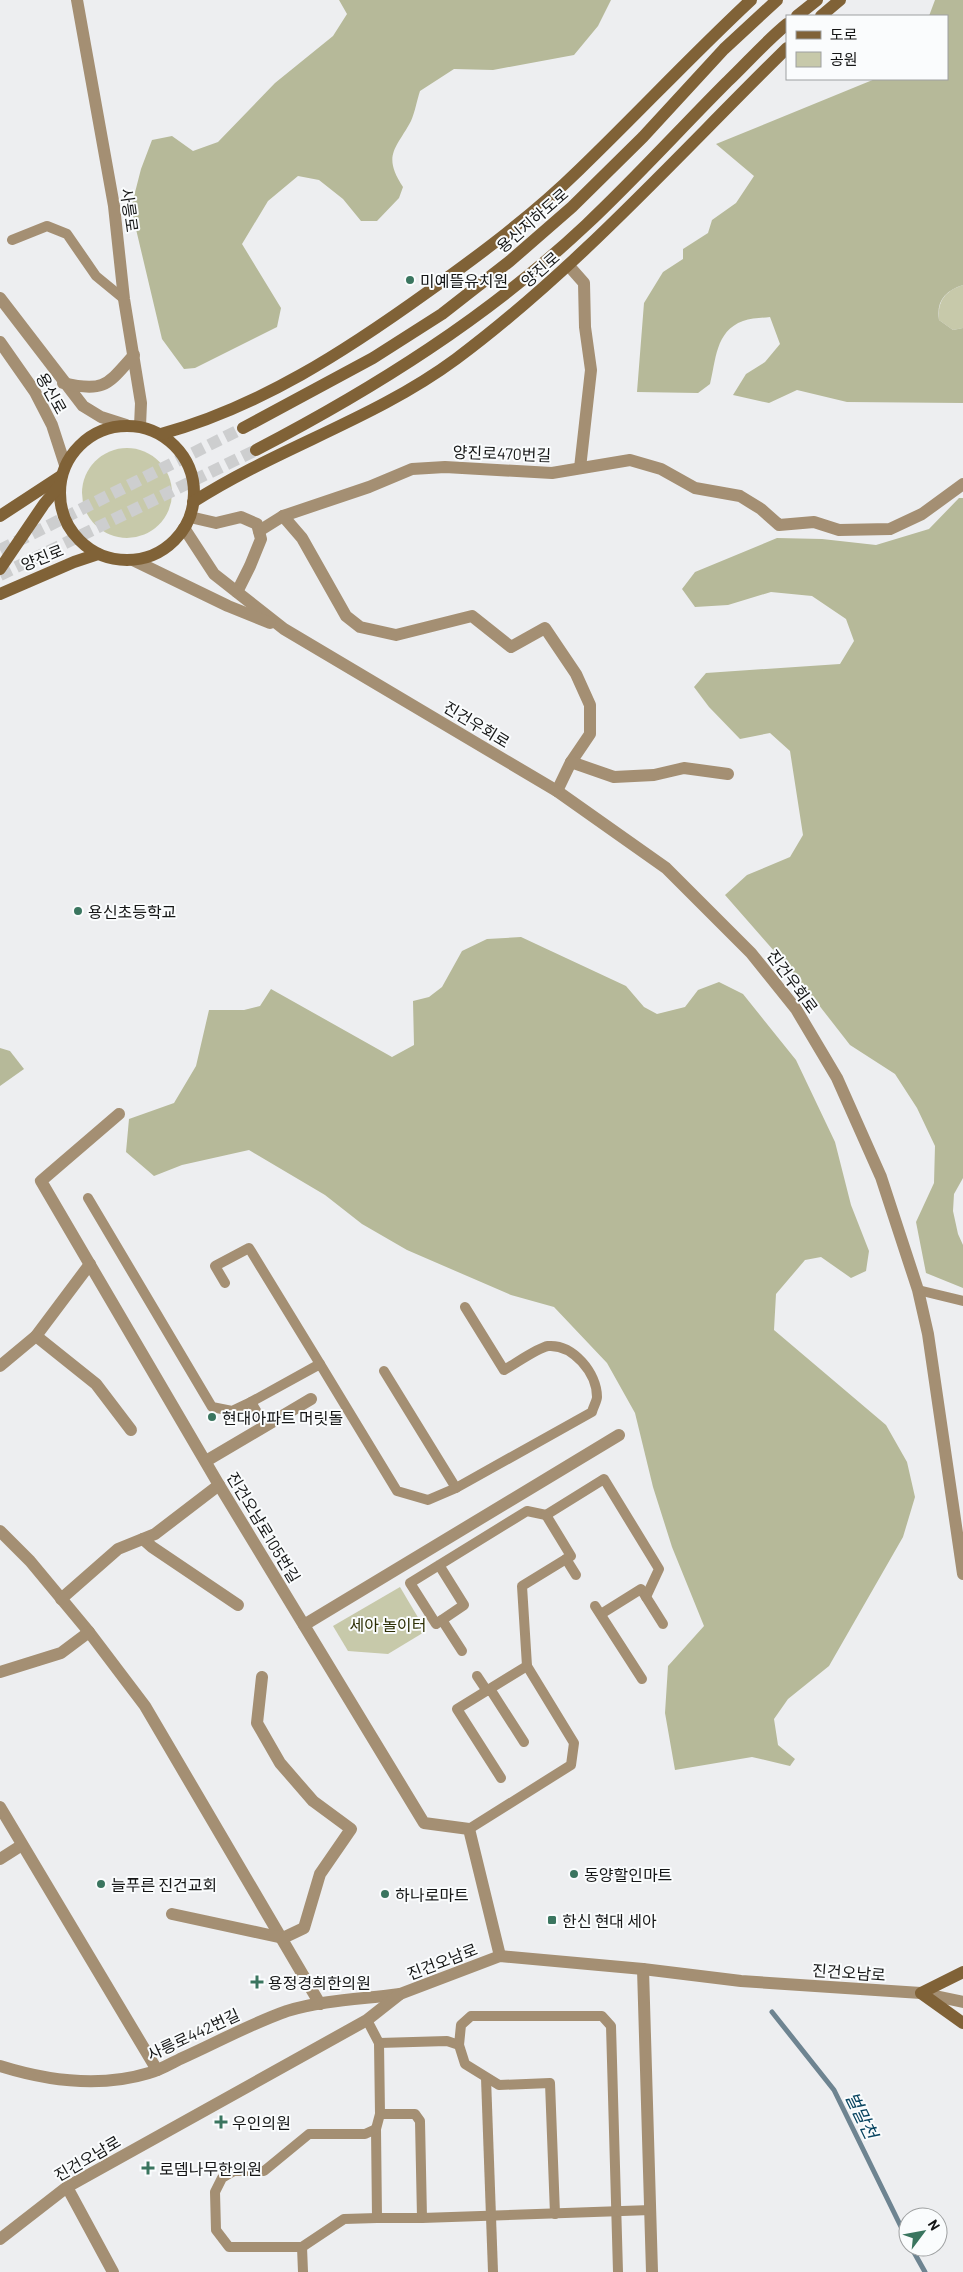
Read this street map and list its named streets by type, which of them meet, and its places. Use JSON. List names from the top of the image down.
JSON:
{
  "streets": {
    "main road": ["용신지하도로", "양진로"],
    "street": [
      "사릉로",
      "용신로",
      "양진로470번길",
      "진건우회로",
      "진건오남로105번길",
      "진건오남로",
      "사릉로442번길"
    ]
  },
  "crossings": [
    ["사릉로", "양진로"],
    ["사릉로", "용신로"],
    ["사릉로", "진건우회로"],
    ["양진로", "용신로"],
    ["양진로", "진건우회로"],
    ["용신로", "진건우회로"],
    ["진건오남로", "사릉로442번길"]
  ],
  "water": ["벌말천"],
  "parks": ["세아 놀이터"],
  "places": {
    "other": [
      "미예뜰유치원",
      "용신초등학교",
      "현대아파트 머릿돌",
      "동양할인마트",
      "늘푸른 진건교회",
      "하나로마트"
    ],
    "transit": ["한신 현대 세아"],
    "health": ["용정경희한의원", "우인의원", "로뎀나무한의원"]
  },
  "legend": ["도로", "공원"],
  "north": "top right"
}
